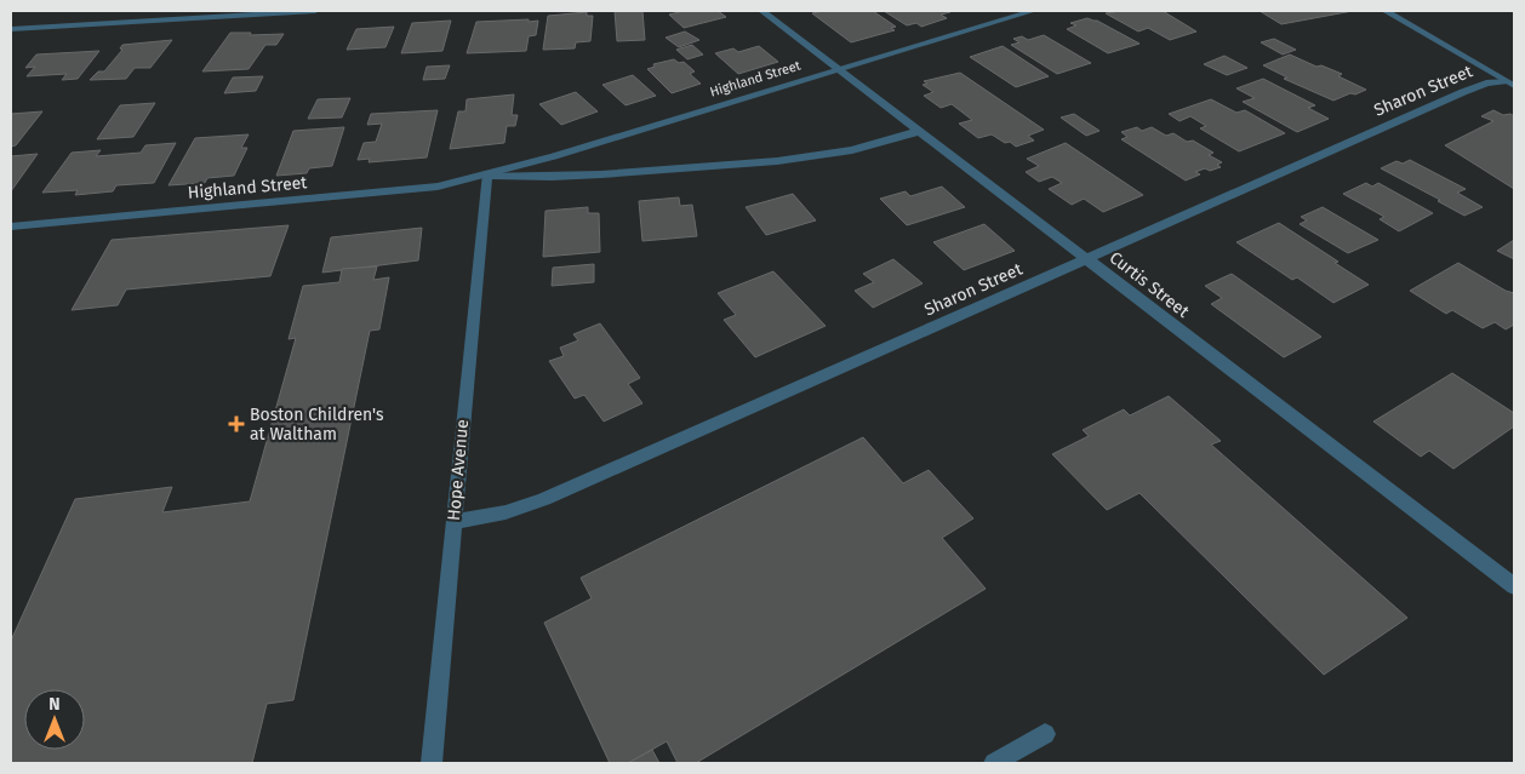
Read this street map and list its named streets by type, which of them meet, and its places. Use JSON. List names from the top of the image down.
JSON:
{
  "streets": {
    "street": [
      "Highland Street",
      "Sharon Street",
      "Curtis Street",
      "Hope Avenue"
    ]
  },
  "crossings": [
    ["Highland Street", "Curtis Street"],
    ["Highland Street", "Hope Avenue"],
    ["Sharon Street", "Curtis Street"],
    ["Sharon Street", "Hope Avenue"]
  ],
  "places": {
    "health": ["Boston Children's at Waltham"]
  },
  "north": "top"
}
